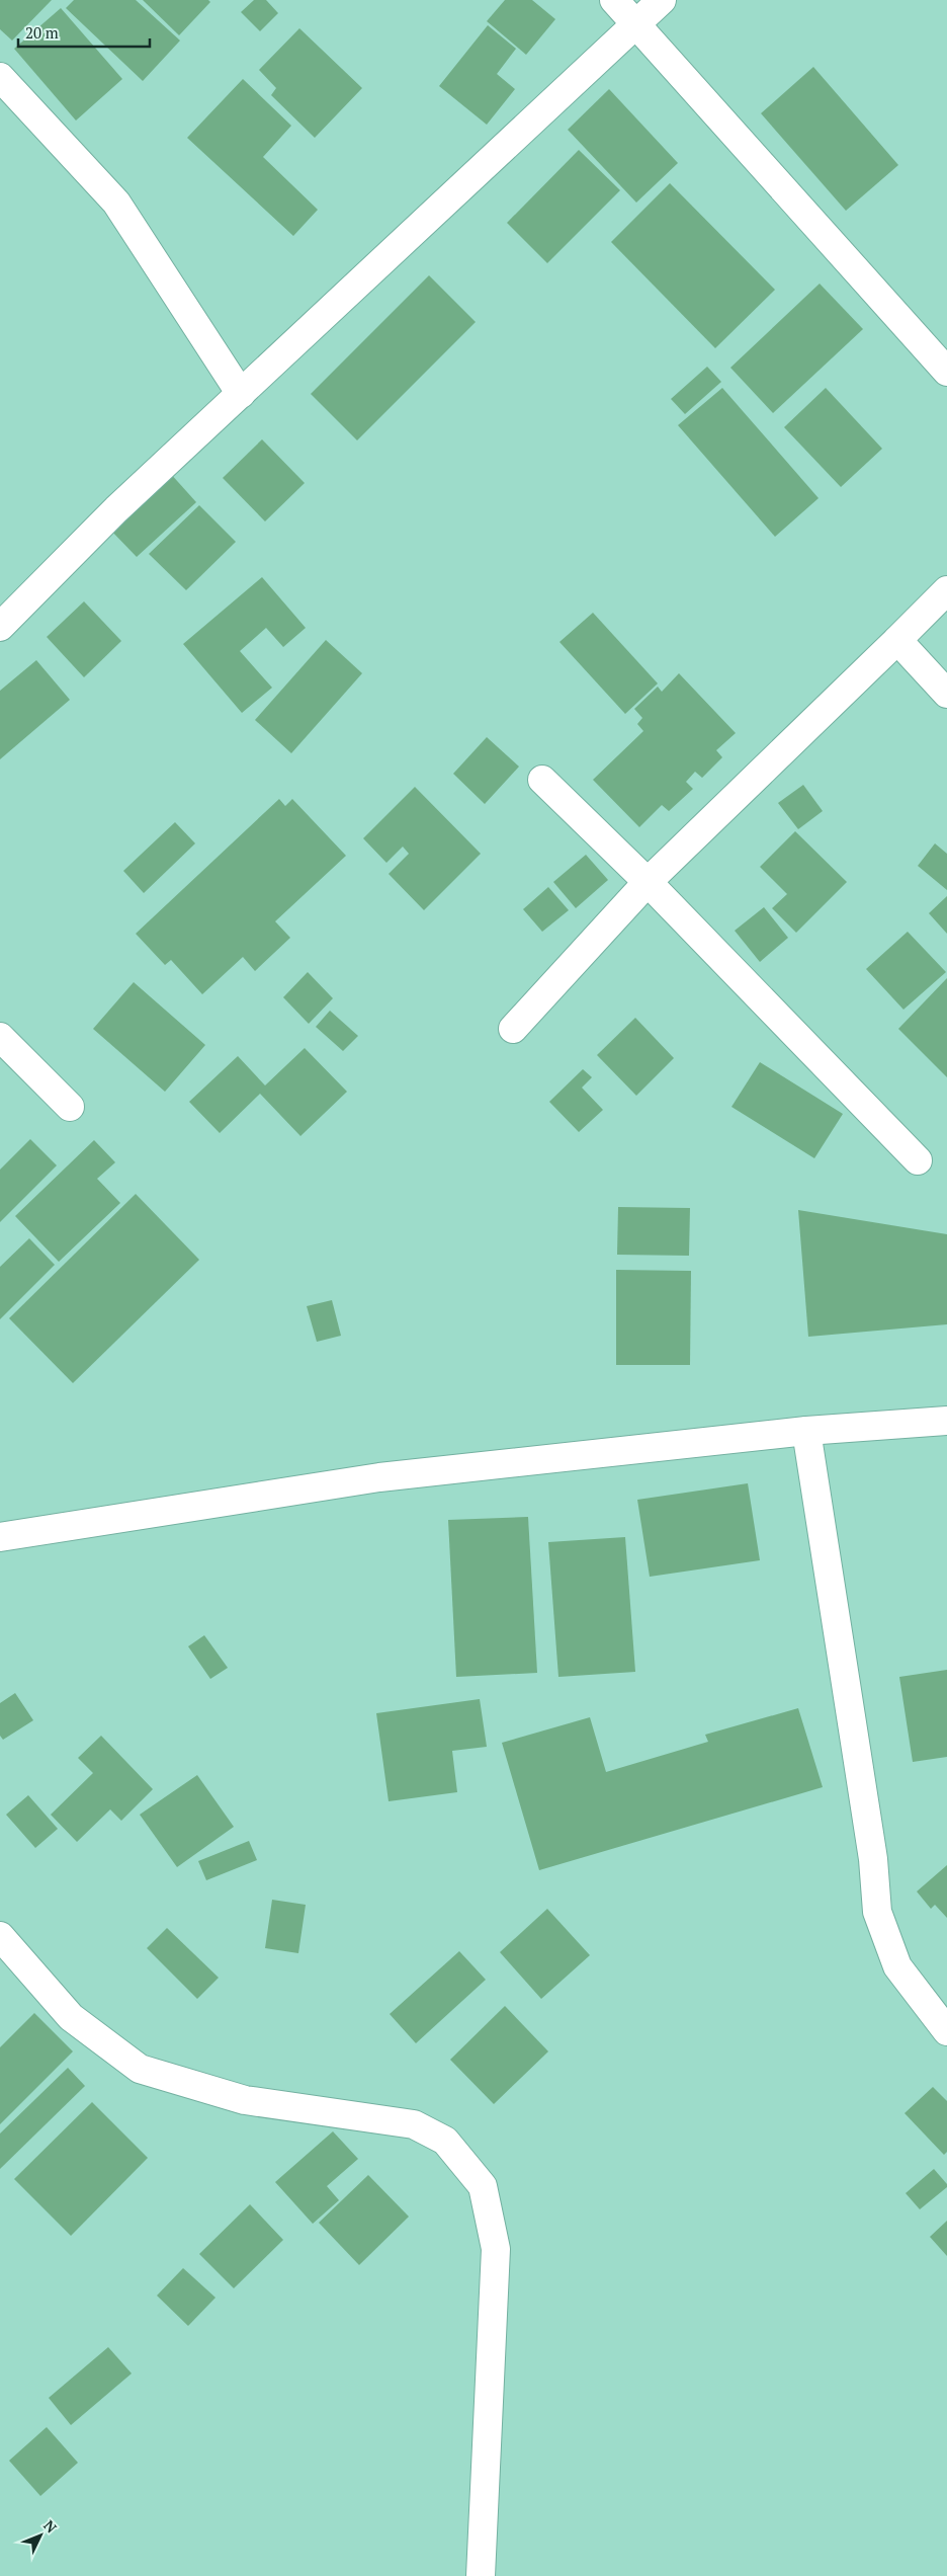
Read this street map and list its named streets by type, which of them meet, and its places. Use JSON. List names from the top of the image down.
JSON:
{
  "scale_bar": "20 m",
  "north": "top right"
}
